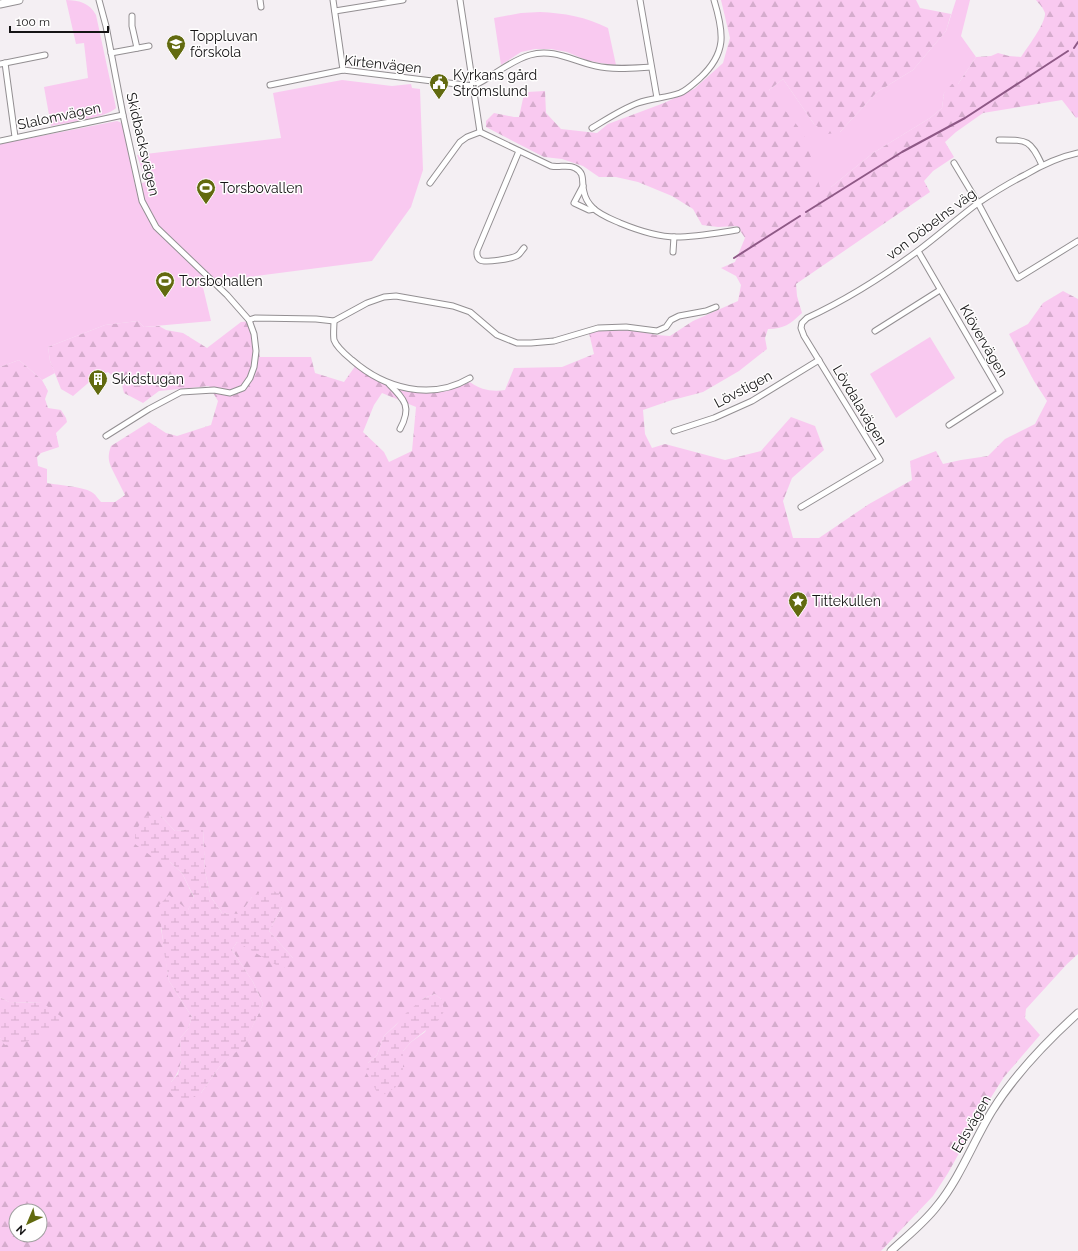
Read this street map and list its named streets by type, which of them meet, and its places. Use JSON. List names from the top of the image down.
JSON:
{
  "streets": {
    "street": [
      "Kirtenvägen",
      "Slalomvägen",
      "Skidbacksvägen",
      "von Döbelns väg",
      "Klövervägen",
      "Lövstigen",
      "Lövdalavägen",
      "Edsvägen"
    ]
  },
  "crossings": [
    ["Slalomvägen", "Skidbacksvägen"],
    ["von Döbelns väg", "Klövervägen"],
    ["von Döbelns väg", "Lövdalavägen"],
    ["Lövstigen", "Lövdalavägen"]
  ],
  "places": {
    "school or university": ["Toppluvan förskola"],
    "public building": ["Kyrkans gård Strömslund"],
    "sports": ["Torsbovallen", "Torsbohallen"],
    "building": ["Skidstugan"],
    "place": ["Tittekullen"]
  },
  "scale_bar": "100 m",
  "north": "bottom left"
}
